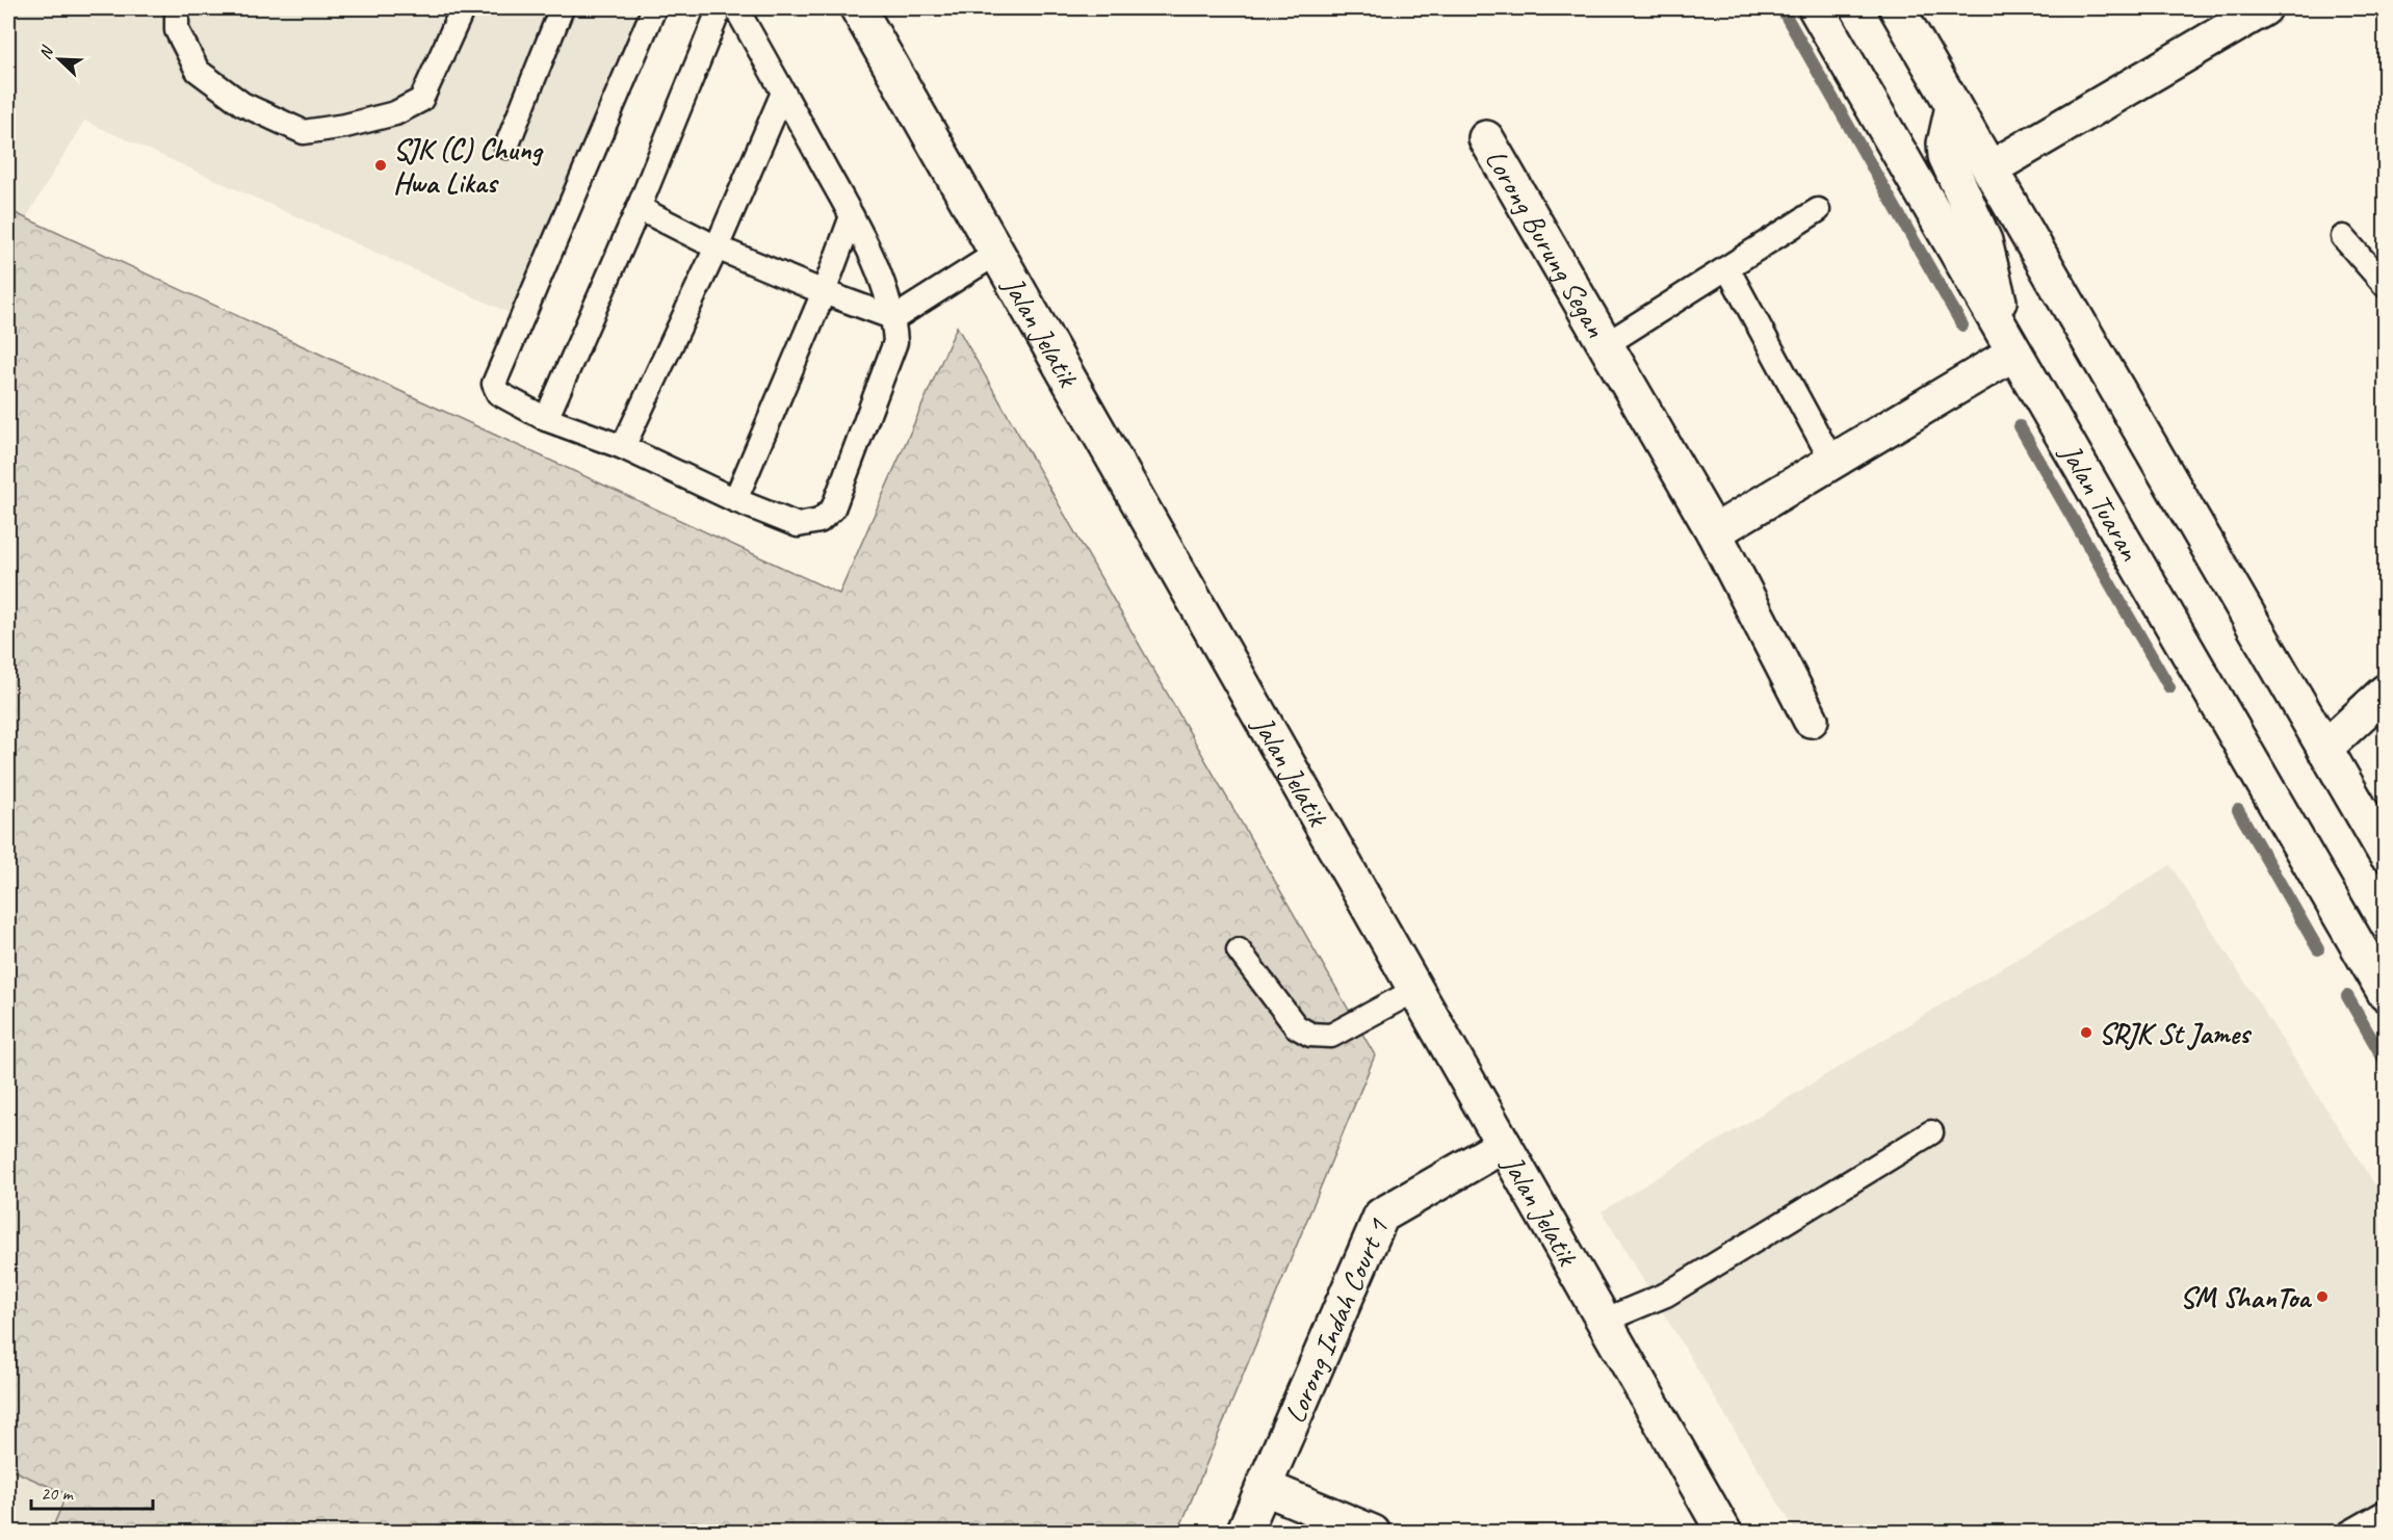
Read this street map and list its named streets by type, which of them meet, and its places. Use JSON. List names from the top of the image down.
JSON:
{
  "streets": {
    "street": [
      "Lorong Burung Segan",
      "Jalan Jelatik",
      "Jalan Tuaran",
      "Lorong Indah Court 1"
    ]
  },
  "crossings": [
    ["Jalan Jelatik", "Lorong Indah Court 1"]
  ],
  "places": ["SJK (C) Chung Hwa Likas", "SRJK St James", "SM ShanToa"],
  "scale_bar": "20 m",
  "north": "top left"
}
